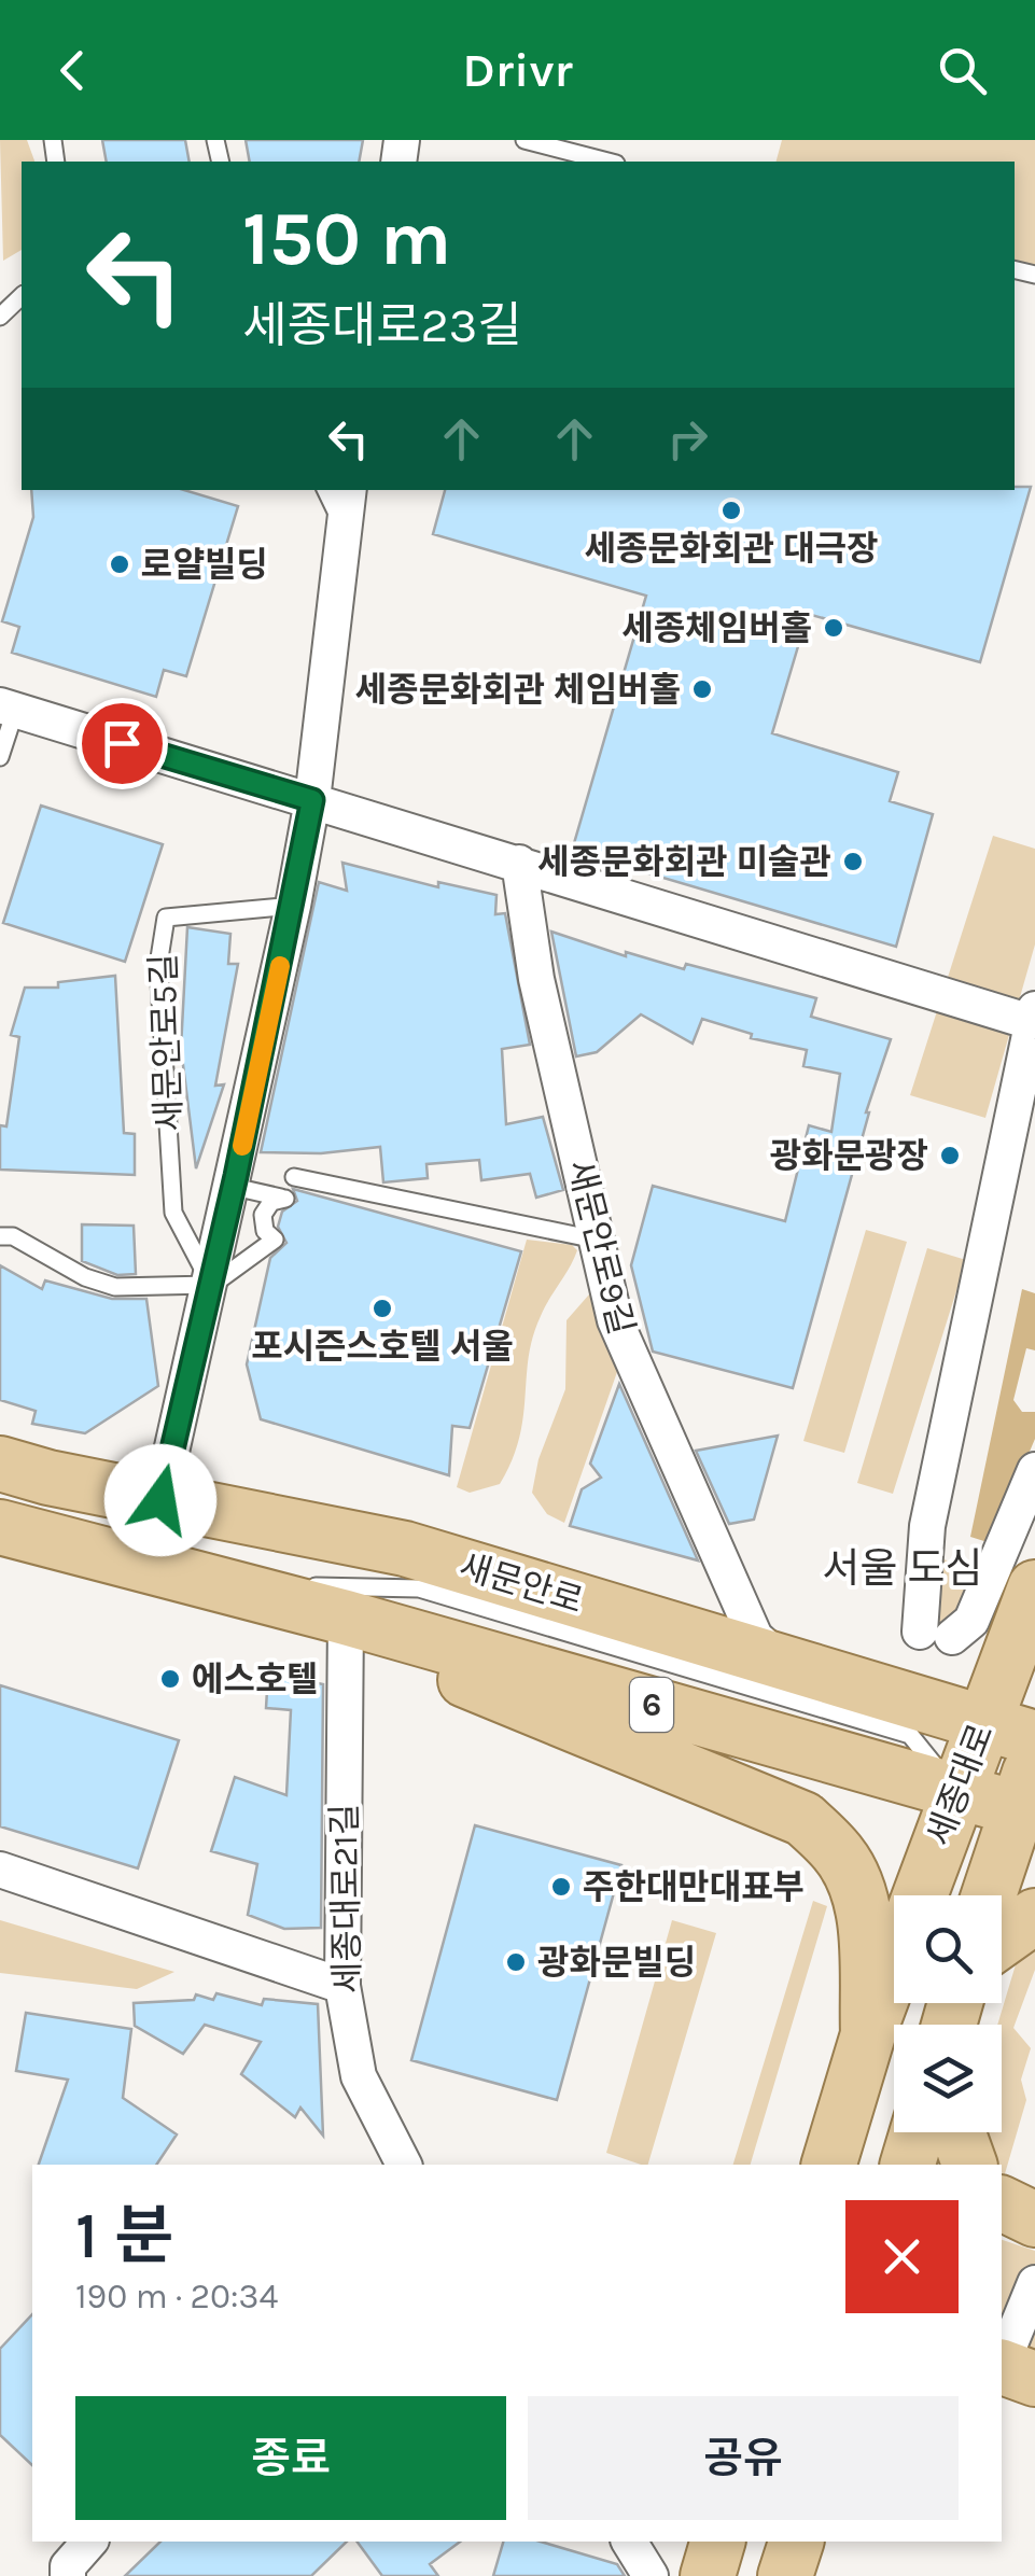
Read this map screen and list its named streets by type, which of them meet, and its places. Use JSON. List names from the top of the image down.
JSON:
{
  "streets": {
    "main road": ["새문안로", "6", "세종대로"],
    "street": ["새문안로9길", "세종대로21길"],
    "lane": ["새문안로5길"]
  },
  "crossings": [
    ["새문안로9길", "새문안로"],
    ["새문안로", "세종대로"],
    ["6", "세종대로"],
    ["6", "세종대로21길"]
  ],
  "districts": ["서울 도심"],
  "places": [
    "세종문화회관 대극장",
    "로얄빌딩",
    "세종체임버홀",
    "세종문화회관 체임버홀",
    "세종문화회관 미술관",
    "광화문광장",
    "포시즌스호텔 서울",
    "에스호텔",
    "주한대만대표부",
    "광화문빌딩"
  ],
  "page": {
    "header": "Drivr",
    "turn": ["150 m", "세종대로23길"],
    "heading": ["1 분", "190 m · 20:34"],
    "buttons": ["종료", "공유"]
  }
}
